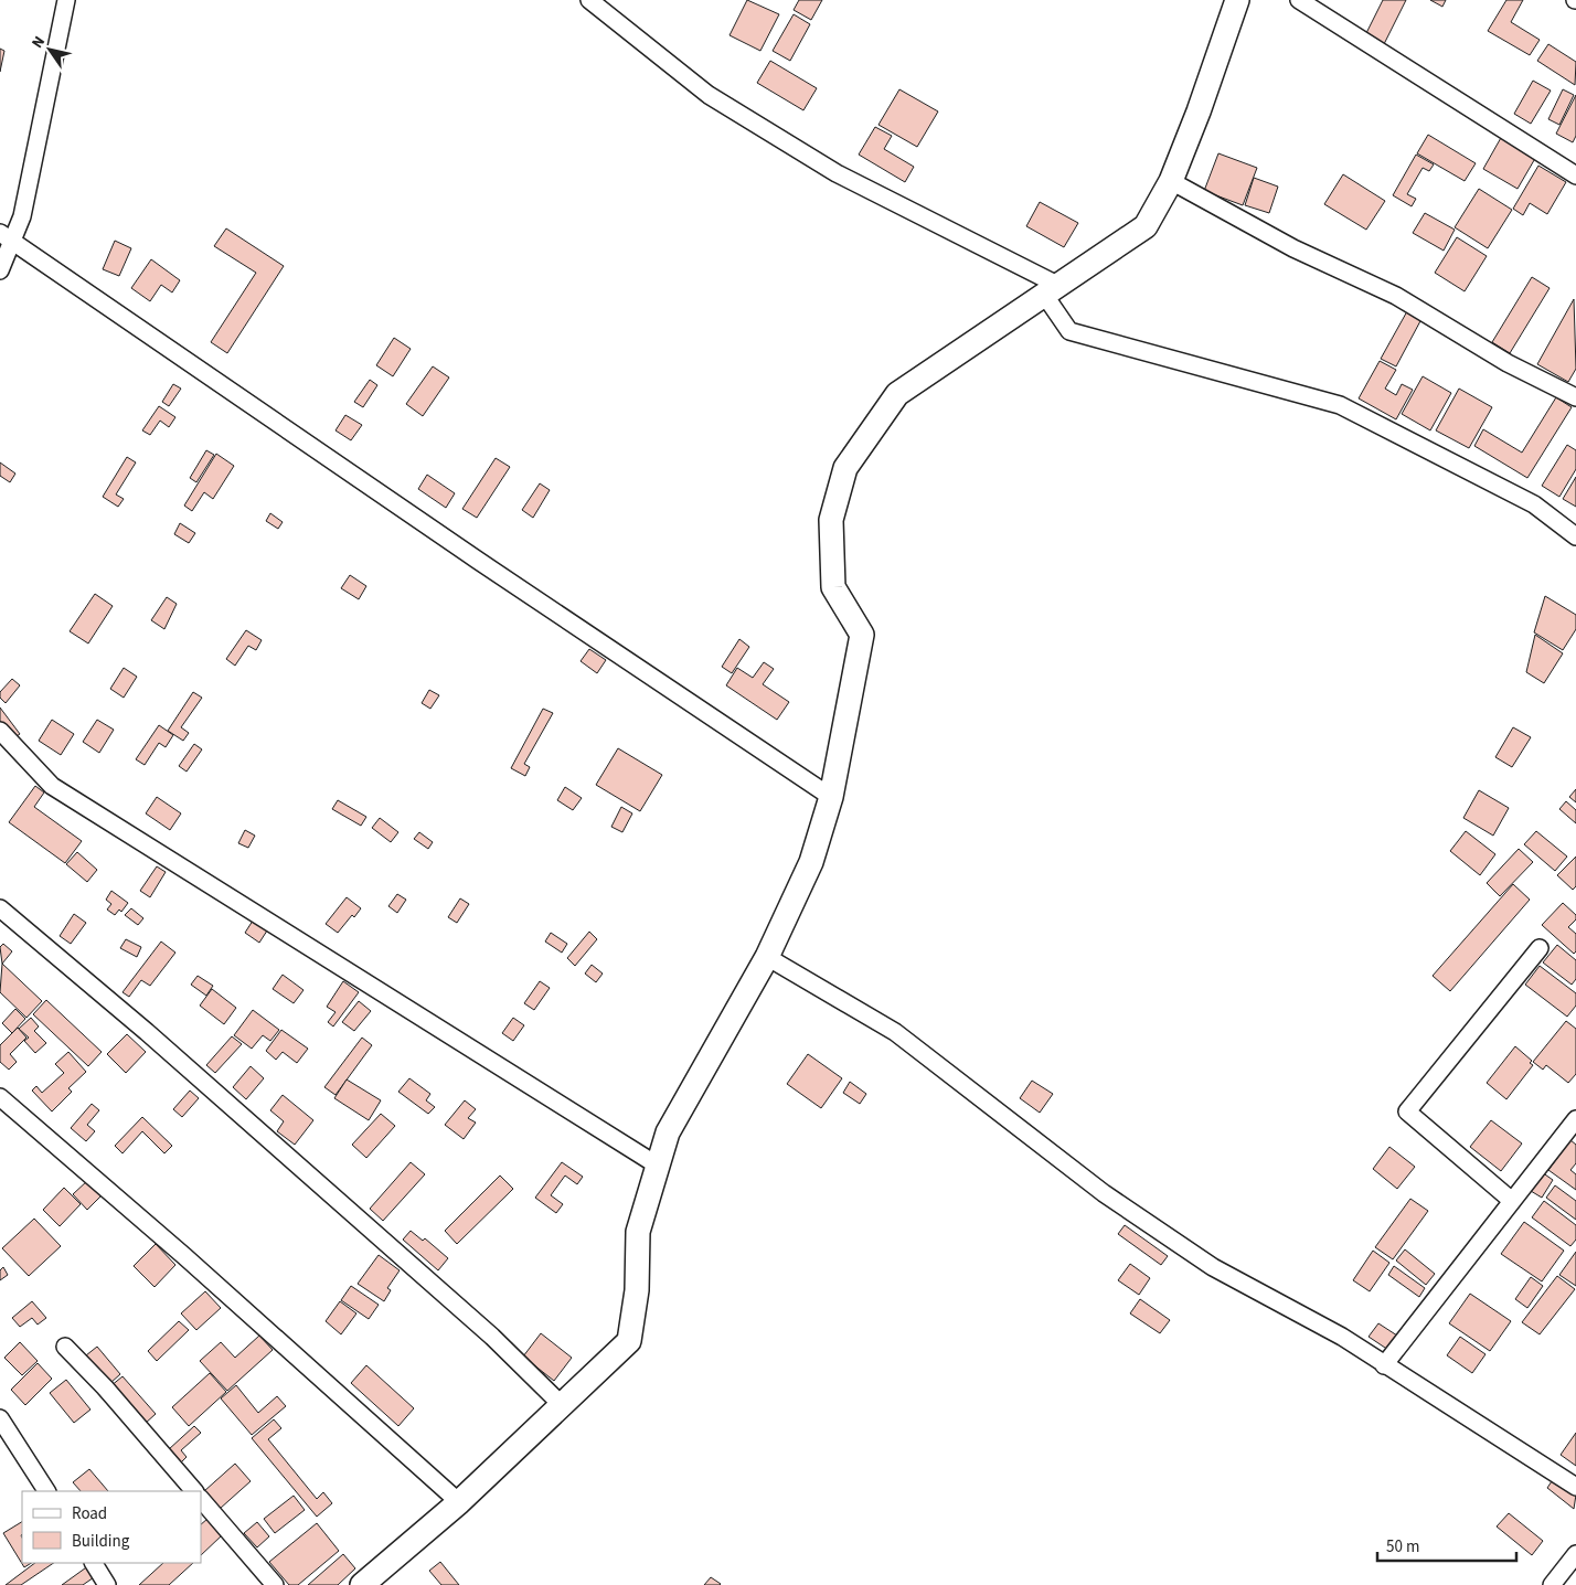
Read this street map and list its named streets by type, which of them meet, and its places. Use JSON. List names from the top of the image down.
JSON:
{
  "legend": ["Road", "Building"],
  "scale_bar": "50 m",
  "north": "top left"
}
